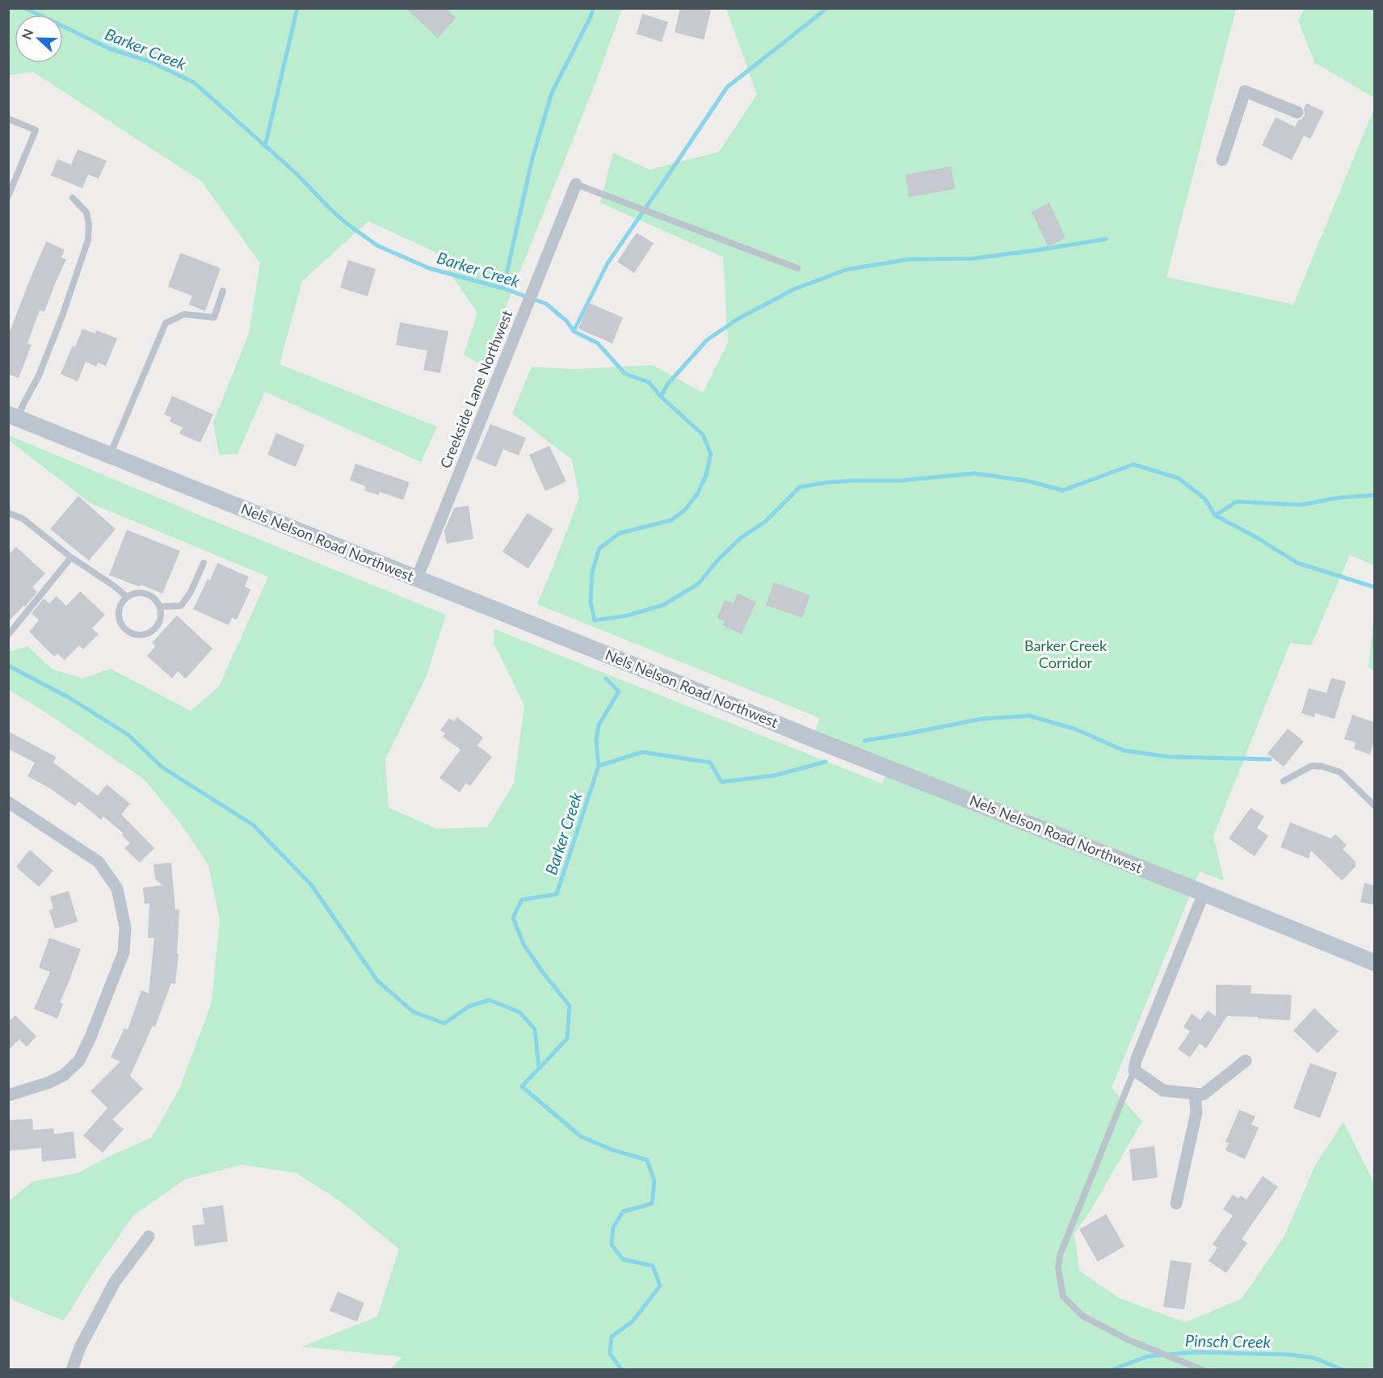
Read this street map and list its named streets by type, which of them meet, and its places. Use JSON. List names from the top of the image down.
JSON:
{
  "streets": {
    "street": ["Creekside Lane Northwest", "Nels Nelson Road Northwest"]
  },
  "crossings": [
    ["Creekside Lane Northwest", "Nels Nelson Road Northwest"]
  ],
  "water": ["Barker Creek", "Pinsch Creek"],
  "parks": ["Barker Creek Corridor"],
  "north": "left"
}
